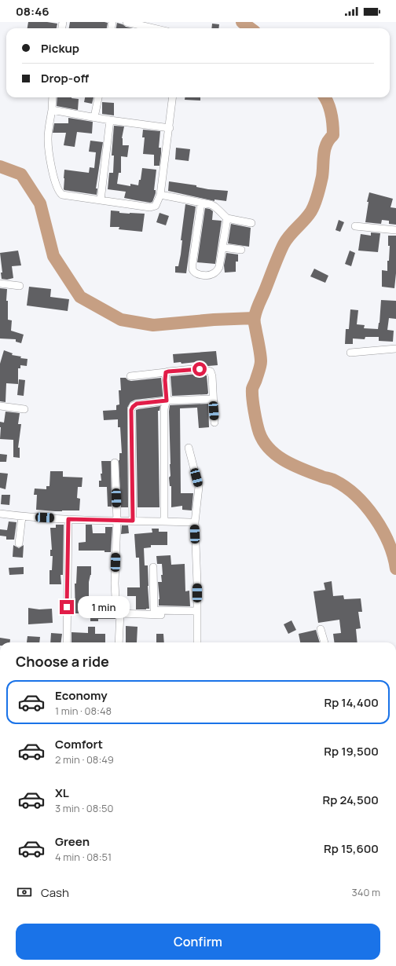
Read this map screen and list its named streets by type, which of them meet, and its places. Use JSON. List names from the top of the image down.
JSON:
{
  "page": {
    "status": "08:46",
    "banner": ["Pickup", "Drop-off"],
    "bubble": "1 min",
    "heading": "Choose a ride",
    "list": [
      {
        "name": "Economy",
        "note": "1 min · 08:48",
        "value": "Rp 14,400"
      },
      {
        "name": "Comfort",
        "note": "2 min · 08:49",
        "value": "Rp 19,500"
      },
      {
        "name": "XL",
        "note": "3 min · 08:50",
        "value": "Rp 24,500"
      },
      {
        "name": "Green",
        "note": "4 min · 08:51",
        "value": "Rp 15,600"
      }
    ],
    "pay": ["Cash", "340 m"],
    "buttons": "Confirm"
  }
}
